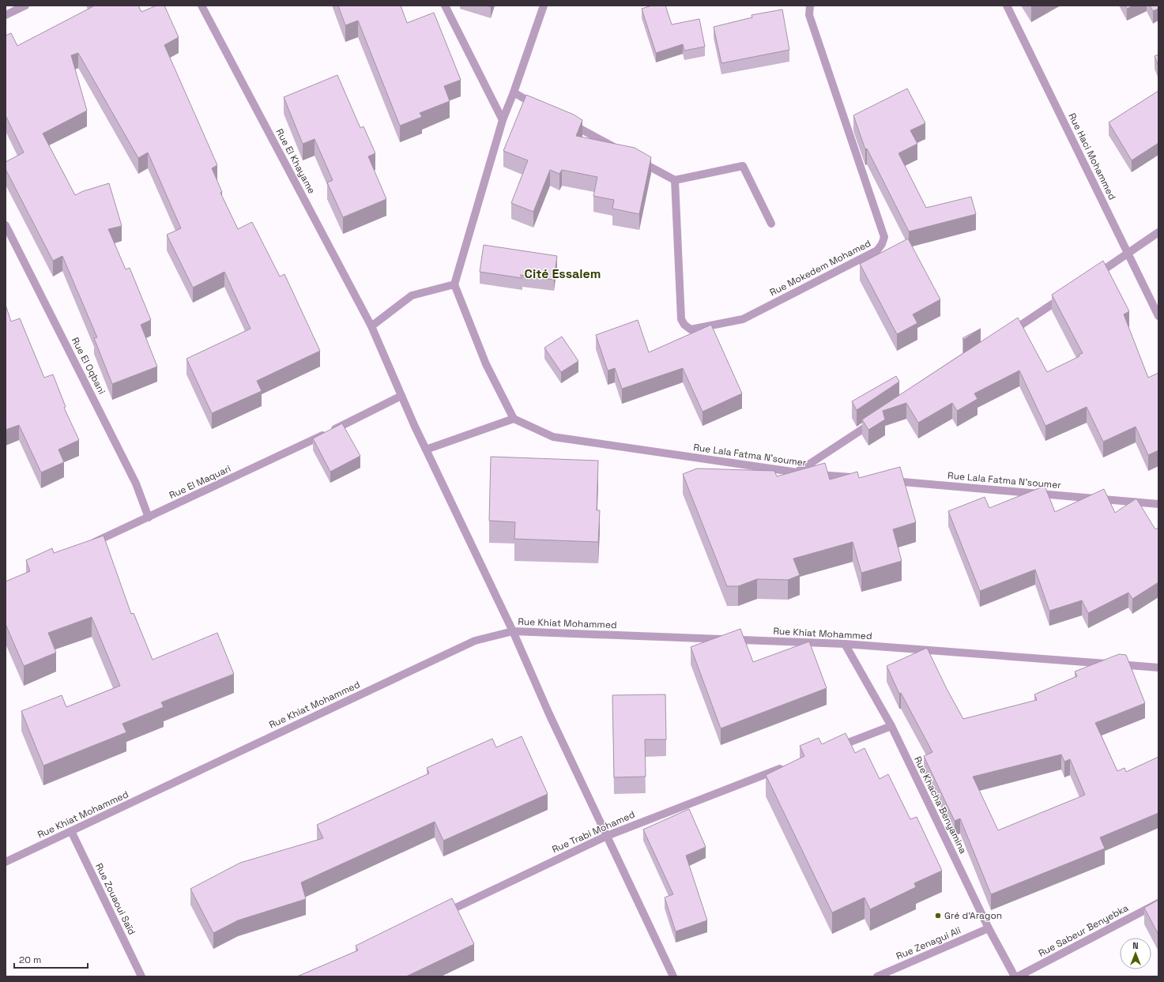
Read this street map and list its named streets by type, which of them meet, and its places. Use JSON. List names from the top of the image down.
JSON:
{
  "streets": {
    "street": [
      "Rue Haci Mohammed",
      "Rue El Khayame",
      "Rue Mokedem Mohamed",
      "Rue El Oqbani",
      "Rue Lala Fatma N'soumer",
      "Rue El Maquari",
      "Rue Khiat Mohammed",
      "Rue Khacha Benyamina",
      "Rue Trabi Mohamed",
      "Rue Zouaoui Saïd",
      "Rue Sabeur Benyebka",
      "Rue Zenagui Ali"
    ]
  },
  "crossings": [
    ["Rue El Khayame", "Rue El Maquari"],
    ["Rue El Khayame", "Rue Khiat Mohammed"],
    ["Rue El Khayame", "Rue Trabi Mohamed"],
    ["Rue El Oqbani", "Rue El Maquari"],
    ["Rue Khiat Mohammed", "Rue Khacha Benyamina"],
    ["Rue Khiat Mohammed", "Rue Zouaoui Saïd"],
    ["Rue Khacha Benyamina", "Rue Zenagui Ali"]
  ],
  "districts": ["Cité Essalem"],
  "places": ["Gré d'Aragon"],
  "scale_bar": "20 m",
  "north": "top"
}
